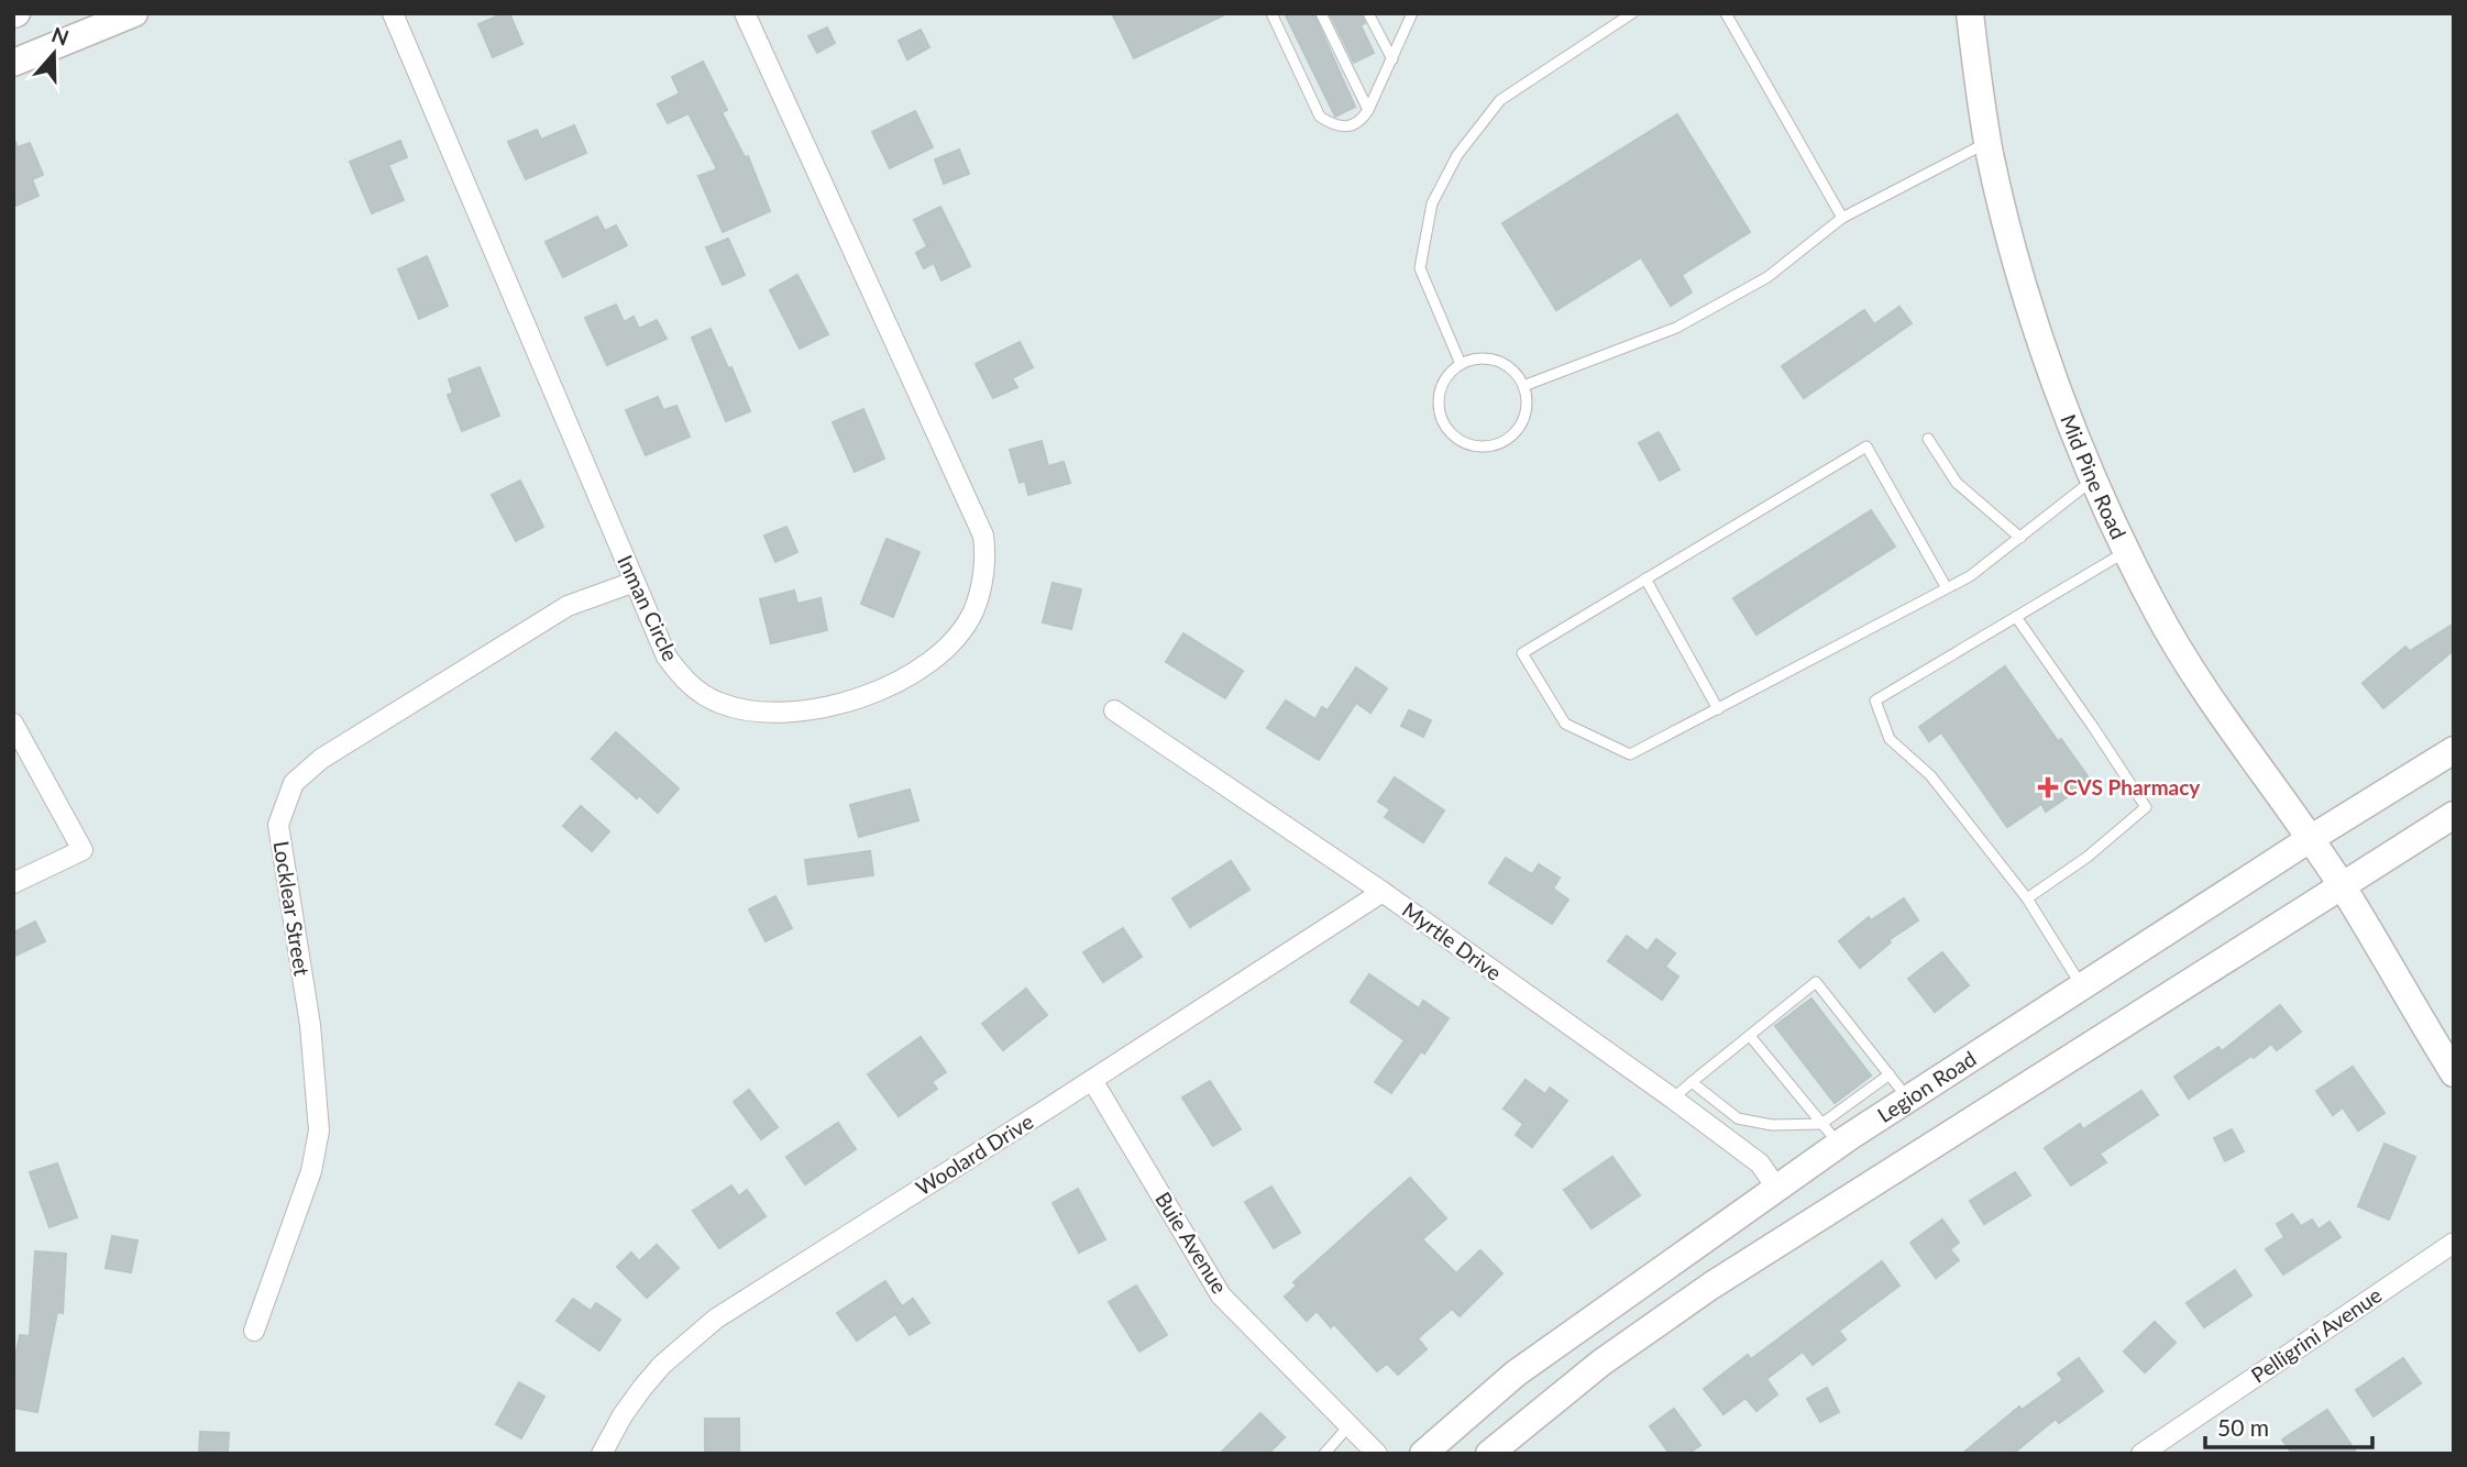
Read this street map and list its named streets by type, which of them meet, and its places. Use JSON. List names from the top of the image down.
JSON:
{
  "streets": {
    "main road": ["Mid Pine Road", "Legion Road"],
    "street": [
      "Inman Circle",
      "Locklear Street",
      "Myrtle Drive",
      "Woolard Drive",
      "Buie Avenue",
      "Pelligrini Avenue"
    ]
  },
  "crossings": [
    ["Mid Pine Road", "Legion Road"],
    ["Inman Circle", "Locklear Street"],
    ["Myrtle Drive", "Legion Road"],
    ["Myrtle Drive", "Woolard Drive"],
    ["Woolard Drive", "Buie Avenue"]
  ],
  "places": {
    "health": ["CVS Pharmacy"]
  },
  "scale_bar": "50 m",
  "north": "top"
}
